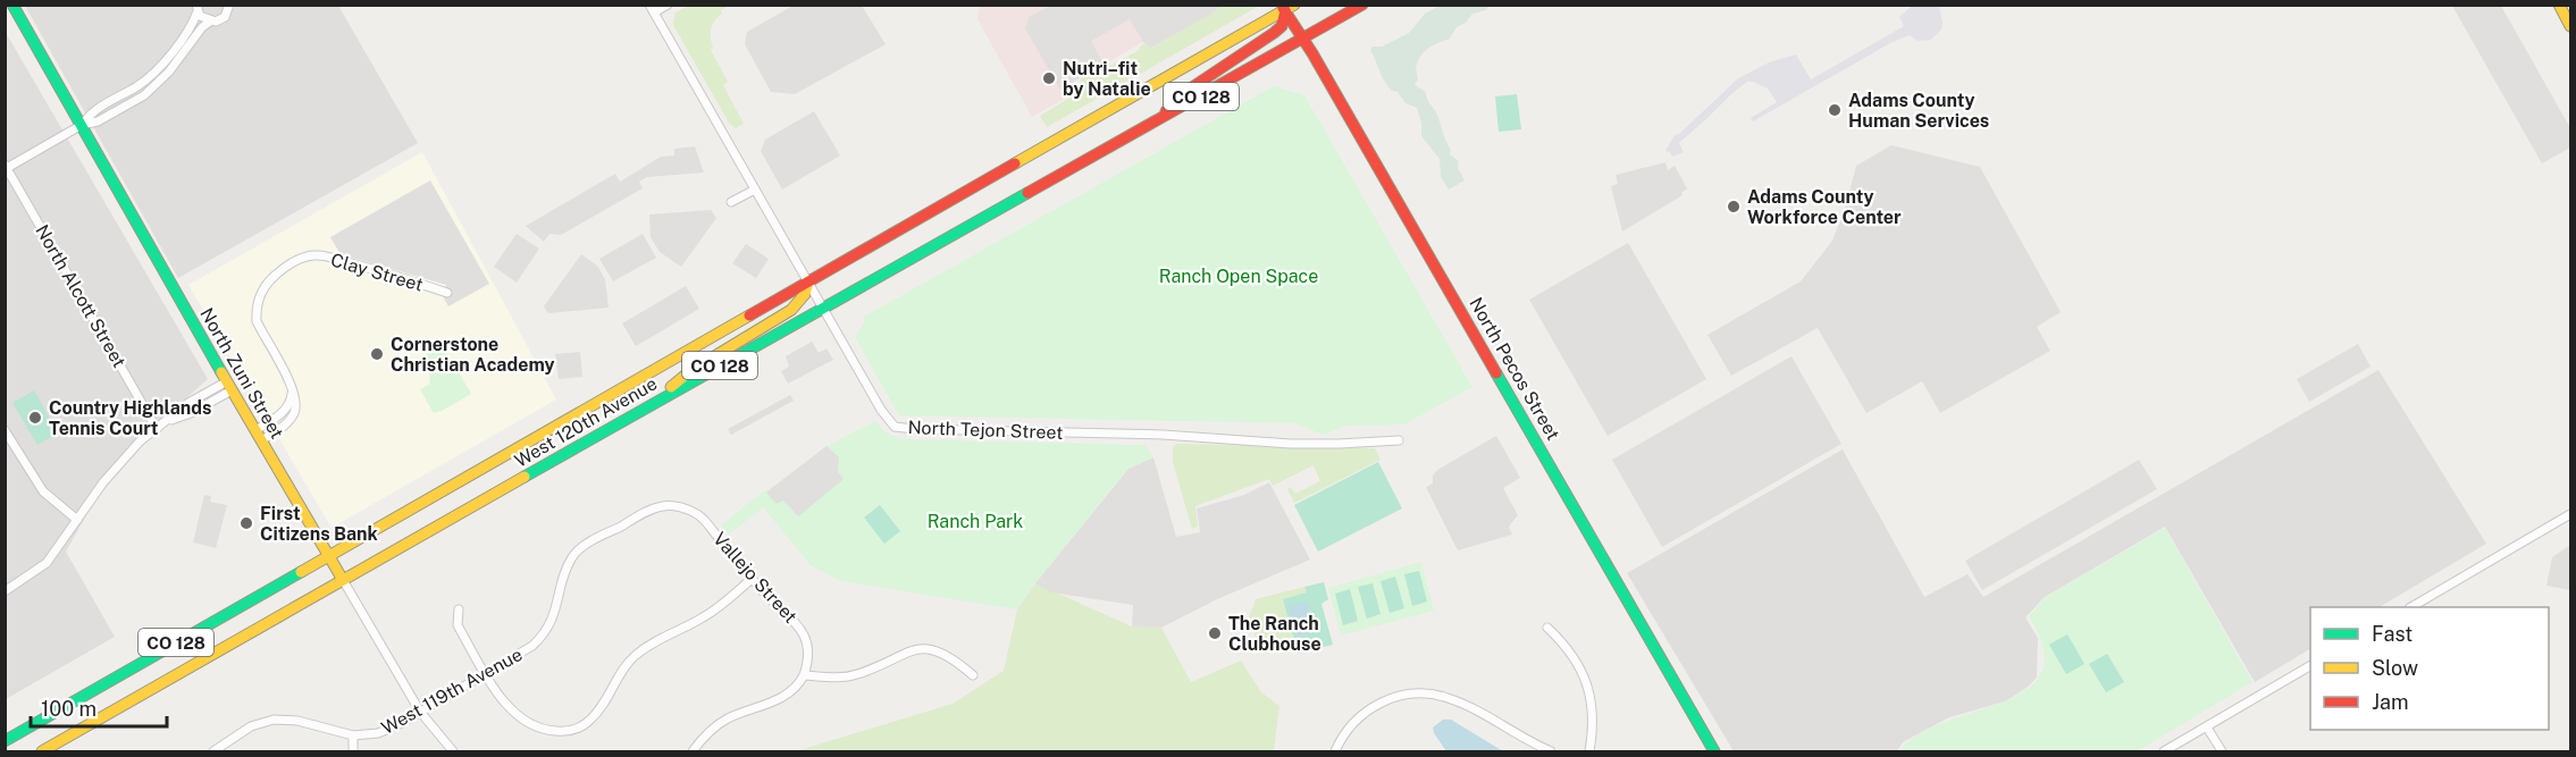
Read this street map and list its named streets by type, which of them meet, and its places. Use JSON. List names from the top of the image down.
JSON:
{
  "streets": {
    "main road": [
      "CO 128",
      "North Pecos Street",
      "North Zuni Street",
      "West 120th Avenue"
    ],
    "street": [
      "Clay Street",
      "North Alcott Street",
      "North Tejon Street",
      "Vallejo Street",
      "West 119th Avenue"
    ]
  },
  "crossings": [
    ["North Pecos Street", "West 120th Avenue"],
    ["North Zuni Street", "West 120th Avenue"],
    ["North Zuni Street", "West 119th Avenue"],
    ["West 120th Avenue", "North Tejon Street"],
    ["Vallejo Street", "West 119th Avenue"]
  ],
  "parks": ["Ranch Open Space", "Ranch Park"],
  "places": [
    "Nutri–fit by Natalie",
    "Adams County Human Services",
    "Adams County Workforce Center",
    "Cornerstone Christian Academy",
    "Country Highlands Tennis Court",
    "First Citizens Bank",
    "The Ranch Clubhouse"
  ],
  "legend": ["Fast", "Slow", "Jam"],
  "scale_bar": "100 m"
}
